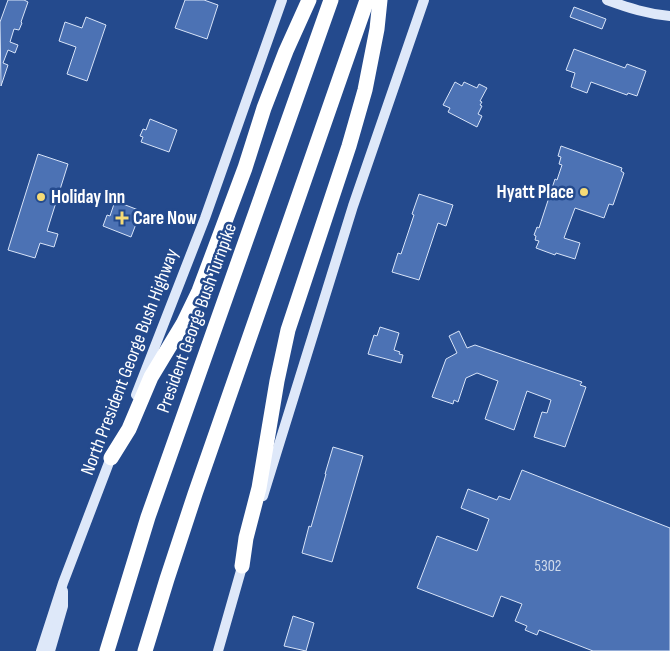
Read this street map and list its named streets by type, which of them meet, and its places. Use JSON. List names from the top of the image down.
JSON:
{
  "streets": {
    "highway": ["President George Bush Turnpike"],
    "main road": ["North President George Bush Highway"]
  },
  "places": {
    "other": ["Hyatt Place", "Holiday Inn"],
    "health": ["Care Now"]
  },
  "house_numbers": ["5302"]
}
